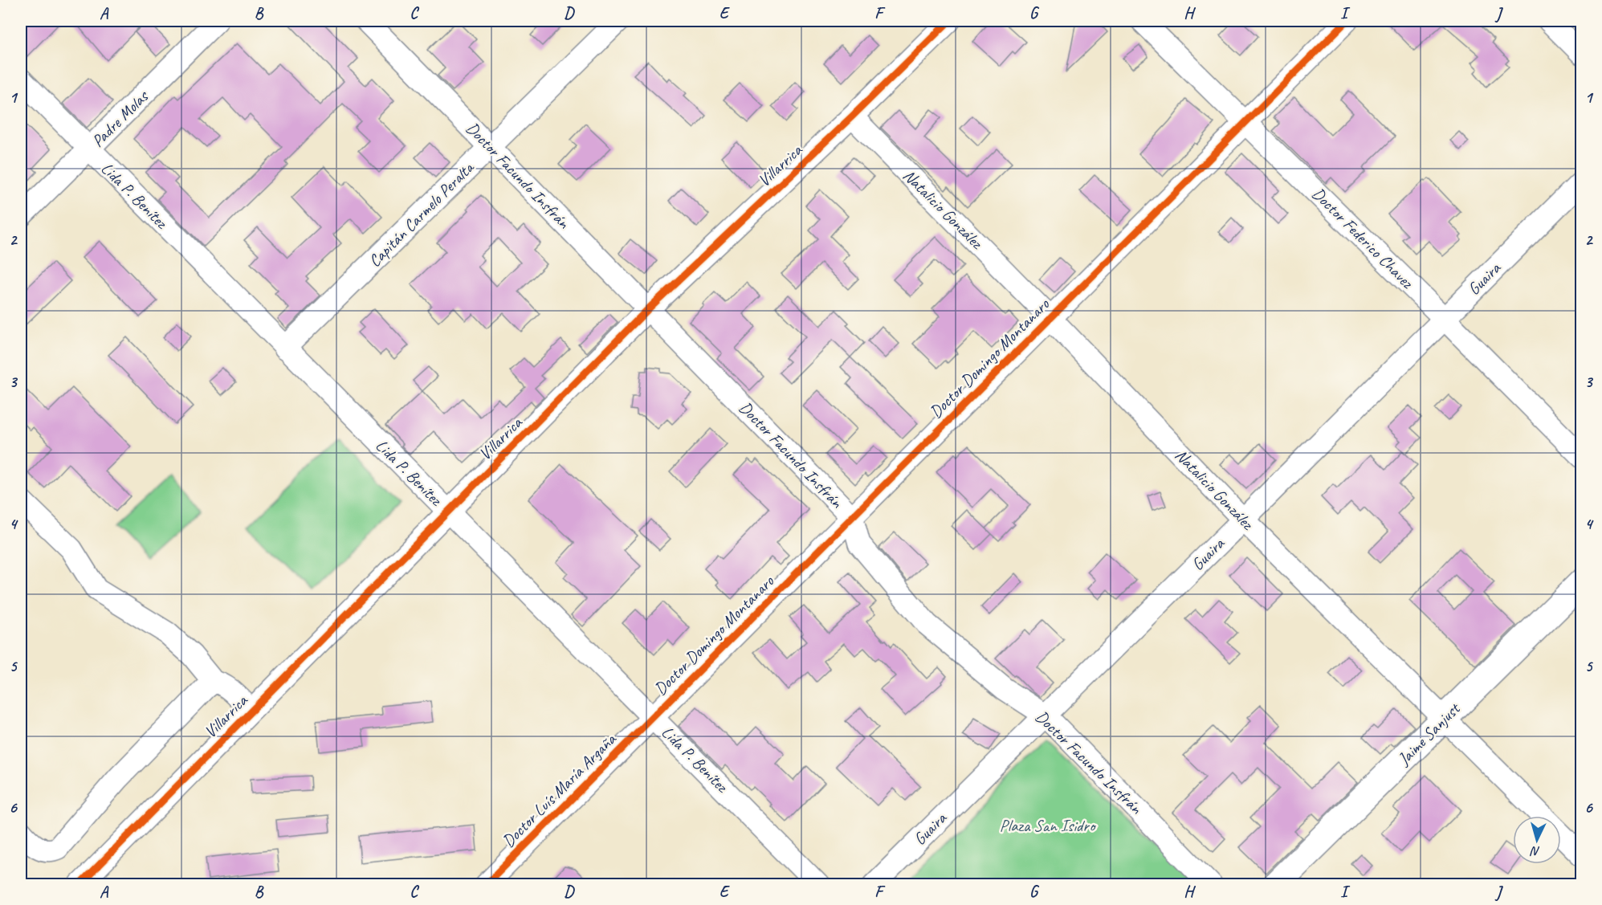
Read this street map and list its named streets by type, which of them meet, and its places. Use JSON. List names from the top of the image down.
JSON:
{
  "streets": {
    "main road": ["Jaime Sanjust"],
    "street": [
      "Padre Molas",
      "Villarrica",
      "Doctor Facundo Insfrán",
      "Lida P. Benítez",
      "Natalicio González",
      "Capitán Carmelo Peralta",
      "Doctor Federico Chavez",
      "Guaira",
      "Doctor Domingo Montanaro",
      "Doctor Luís María Argaña"
    ]
  },
  "crossings": [
    ["Padre Molas", "Lida P. Benítez"],
    ["Villarrica", "Doctor Facundo Insfrán"],
    ["Villarrica", "Lida P. Benítez"],
    ["Villarrica", "Natalicio González"],
    ["Doctor Facundo Insfrán", "Capitán Carmelo Peralta"],
    ["Doctor Facundo Insfrán", "Guaira"],
    ["Doctor Facundo Insfrán", "Doctor Domingo Montanaro"],
    ["Lida P. Benítez", "Capitán Carmelo Peralta"],
    ["Lida P. Benítez", "Doctor Domingo Montanaro"],
    ["Lida P. Benítez", "Doctor Luís María Argaña"],
    ["Natalicio González", "Guaira"],
    ["Natalicio González", "Doctor Domingo Montanaro"],
    ["Natalicio González", "Jaime Sanjust"],
    ["Doctor Federico Chavez", "Guaira"],
    ["Doctor Federico Chavez", "Doctor Domingo Montanaro"],
    ["Doctor Domingo Montanaro", "Doctor Luís María Argaña"]
  ],
  "parks": ["Plaza San Isidro"],
  "north": "bottom",
  "grid": {
    "columns": [
      "A",
      "B",
      "C",
      "D",
      "E",
      "F",
      "G",
      "H",
      "I",
      "J"
    ],
    "rows": [
      "1",
      "2",
      "3",
      "4",
      "5",
      "6"
    ]
  }
}
